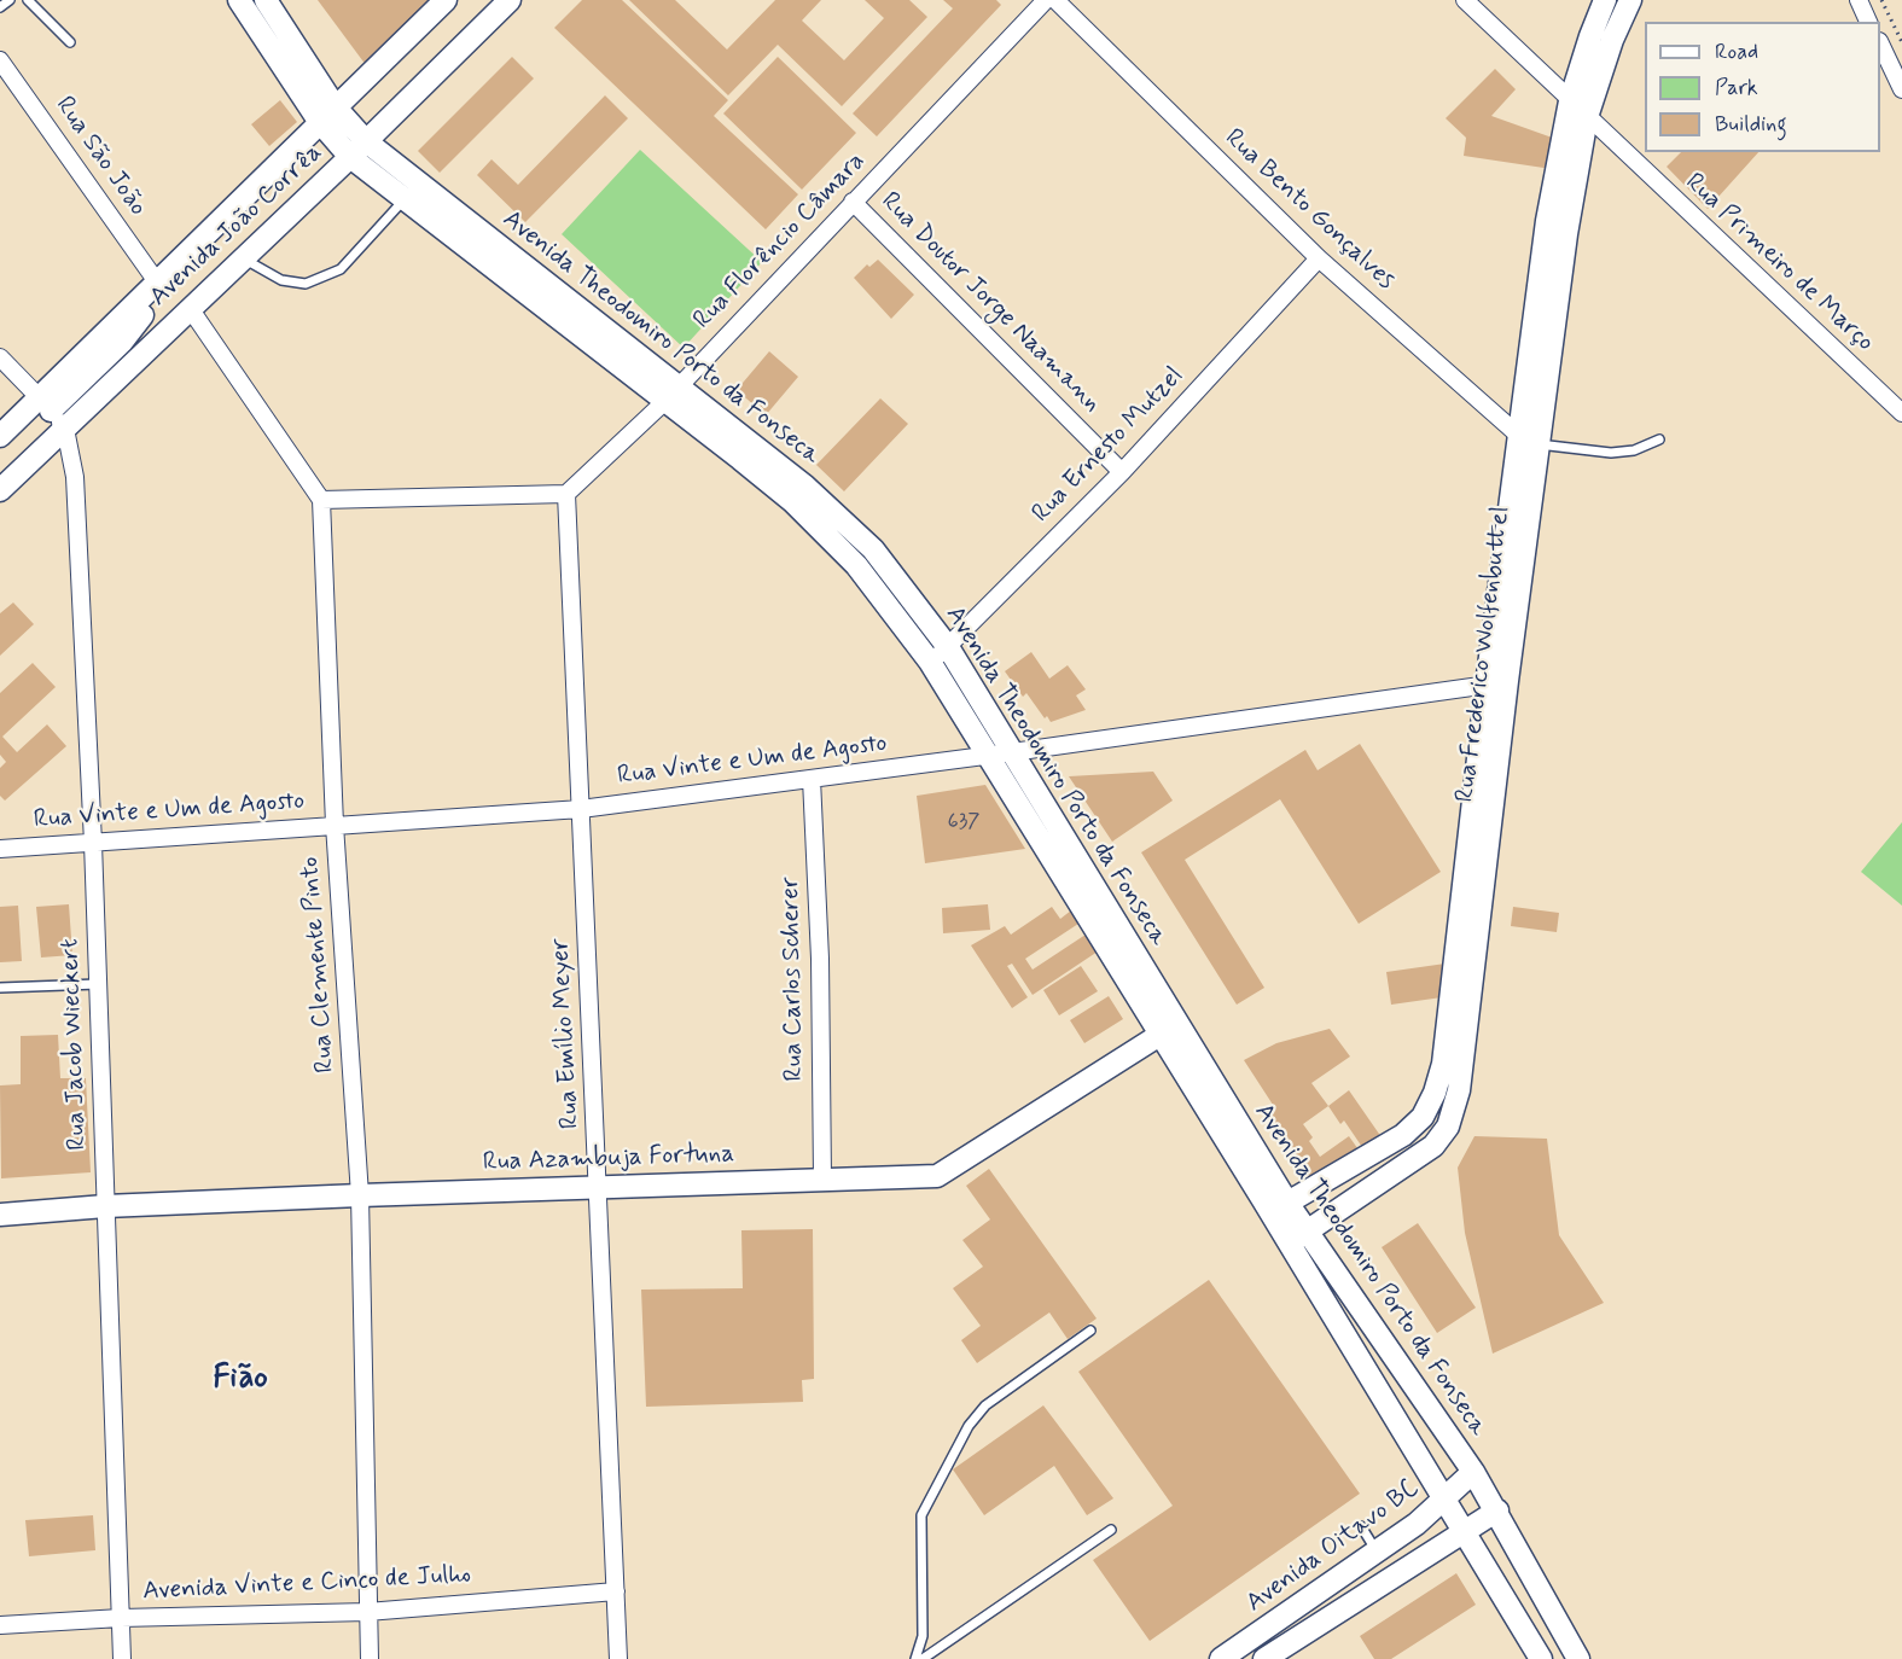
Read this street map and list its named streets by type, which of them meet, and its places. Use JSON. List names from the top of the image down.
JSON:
{
  "streets": {
    "main road": [
      "Avenida João Corrêa",
      "Avenida Theodomiro Porto da Fonseca",
      "Rua Frederico Wolfenbuttel",
      "Rua Azambuja Fortuna",
      "Avenida Oitavo BC"
    ],
    "street": [
      "Rua São João",
      "Rua Bento Gonçalves",
      "Rua Florêncio Câmara",
      "Rua Primeiro de Março",
      "Rua Doutor Jorge Naamann",
      "Rua Ernesto Mutzel",
      "Rua Vinte e Um de Agosto",
      "Rua Clemente Pinto",
      "Rua Carlos Scherer",
      "Rua Emílio Meyer",
      "Rua Jacob Wieckert",
      "Avenida Vinte e Cinco de Julho"
    ]
  },
  "crossings": [
    ["Rua São João", "Avenida João Corrêa"],
    ["Rua Bento Gonçalves", "Rua Ernesto Mutzel"],
    ["Rua Bento Gonçalves", "Rua Frederico Wolfenbuttel"],
    ["Avenida João Corrêa", "Avenida Theodomiro Porto da Fonseca"],
    ["Avenida João Corrêa", "Rua Jacob Wieckert"],
    ["Rua Florêncio Câmara", "Rua Doutor Jorge Naamann"],
    ["Rua Florêncio Câmara", "Avenida Theodomiro Porto da Fonseca"],
    ["Rua Florêncio Câmara", "Rua Emílio Meyer"],
    ["Rua Primeiro de Março", "Rua Frederico Wolfenbuttel"],
    ["Rua Doutor Jorge Naamann", "Rua Ernesto Mutzel"],
    ["Avenida Theodomiro Porto da Fonseca", "Rua Ernesto Mutzel"],
    ["Avenida Theodomiro Porto da Fonseca", "Rua Frederico Wolfenbuttel"],
    ["Avenida Theodomiro Porto da Fonseca", "Rua Vinte e Um de Agosto"],
    ["Avenida Theodomiro Porto da Fonseca", "Rua Azambuja Fortuna"],
    ["Avenida Theodomiro Porto da Fonseca", "Avenida Oitavo BC"],
    ["Rua Frederico Wolfenbuttel", "Rua Vinte e Um de Agosto"],
    ["Rua Vinte e Um de Agosto", "Rua Clemente Pinto"],
    ["Rua Vinte e Um de Agosto", "Rua Carlos Scherer"],
    ["Rua Vinte e Um de Agosto", "Rua Emílio Meyer"],
    ["Rua Vinte e Um de Agosto", "Rua Jacob Wieckert"],
    ["Rua Clemente Pinto", "Rua Azambuja Fortuna"],
    ["Rua Clemente Pinto", "Avenida Vinte e Cinco de Julho"],
    ["Rua Carlos Scherer", "Rua Azambuja Fortuna"],
    ["Rua Emílio Meyer", "Rua Azambuja Fortuna"],
    ["Rua Emílio Meyer", "Avenida Vinte e Cinco de Julho"],
    ["Rua Jacob Wieckert", "Rua Azambuja Fortuna"],
    ["Rua Jacob Wieckert", "Avenida Vinte e Cinco de Julho"]
  ],
  "districts": ["Fião"],
  "house_numbers": ["637"],
  "legend": ["Road", "Park", "Building"]
}
